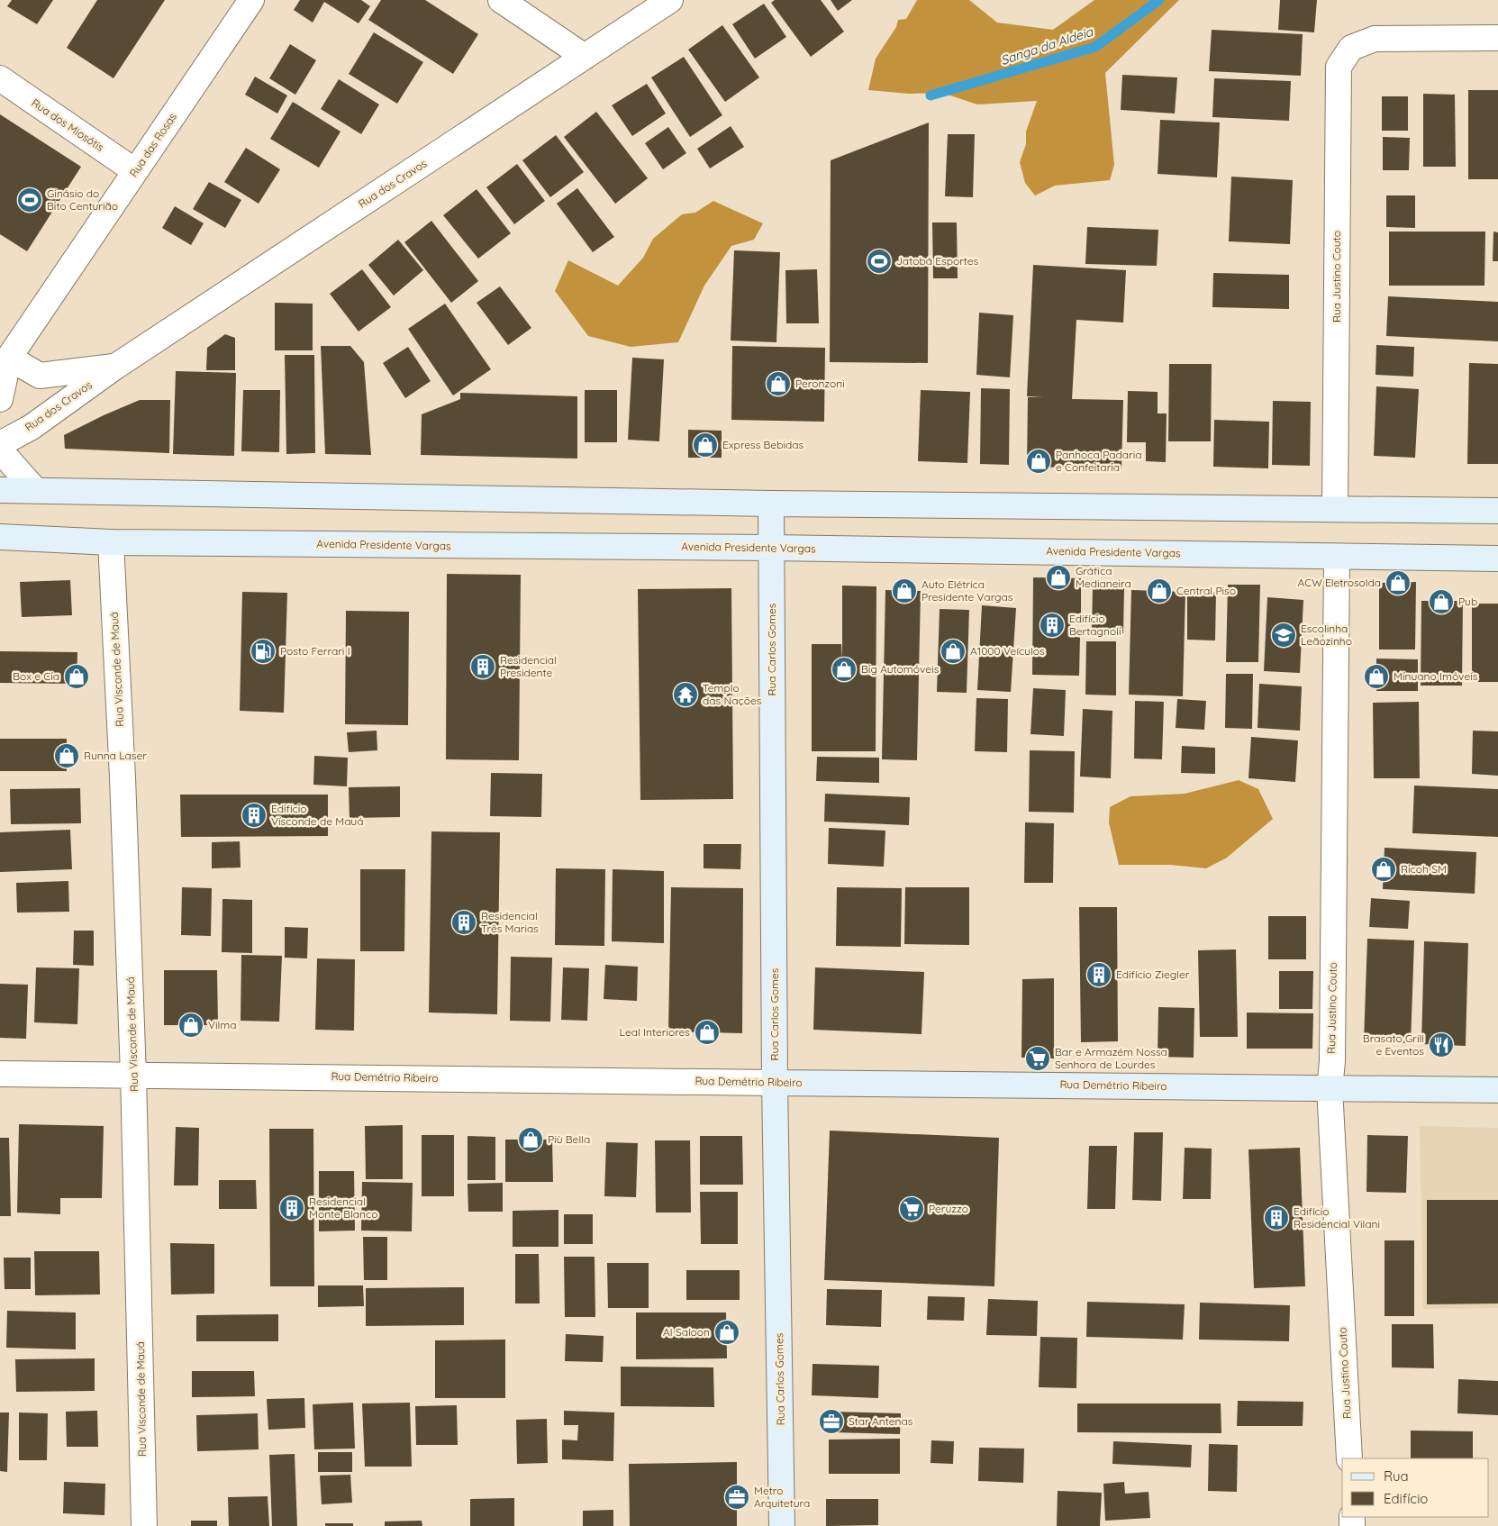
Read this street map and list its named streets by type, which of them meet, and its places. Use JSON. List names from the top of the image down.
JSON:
{
  "streets": {
    "main road": ["Avenida Presidente Vargas", "Rua Carlos Gomes", "Rua Demétrio Ribeiro"],
    "street": [
      "Rua dos Miosótis",
      "Rua das Rosas",
      "Rua dos Cravos",
      "Rua Justino Couto",
      "Rua Visconde de Mauá"
    ]
  },
  "crossings": [
    ["Rua dos Miosótis", "Rua das Rosas"],
    ["Rua das Rosas", "Rua dos Cravos"],
    ["Rua Justino Couto", "Avenida Presidente Vargas"],
    ["Rua Justino Couto", "Rua Demétrio Ribeiro"],
    ["Avenida Presidente Vargas", "Rua Carlos Gomes"],
    ["Avenida Presidente Vargas", "Rua Visconde de Mauá"],
    ["Rua Carlos Gomes", "Rua Demétrio Ribeiro"],
    ["Rua Visconde de Mauá", "Rua Demétrio Ribeiro"]
  ],
  "water": ["Sanga da Aldeia"],
  "places": {
    "sports": ["Ginásio do Bito Centurião", "Jatobá Esportes"],
    "shop": [
      "Peronzoni",
      "Express Bebidas",
      "Panhoca Padaria e Confeitaria",
      "Gráfica Medianeira",
      "ACW Eletrosolda",
      "Auto Elétrica Presidente Vargas",
      "Central Piso",
      "Pub",
      "A1000 Veículos",
      "Big Automóveis",
      "Box e Cia",
      "Minuano Imóveis",
      "Runna Laser",
      "Ricoh SM",
      "Vilma",
      "Leal Interiores",
      "Più Bella",
      "Al Saloon"
    ],
    "building": [
      "Edifício Bertagnoli",
      "Residencial Presidente",
      "Edifício Visconde de Mauá",
      "Residencial Três Marias",
      "Edifício Ziegler",
      "Residencial Monte Blanco",
      "Edifício Residencial Vilani"
    ],
    "school or university": ["Escolinha Leãozinho"],
    "fuel station": ["Posto Ferrari I"],
    "temple": ["Templo das Nações"],
    "restaurant": ["Brasato Grill e Eventos"],
    "supermarket": ["Bar e Armazém Nossa Senhora de Lourdes", "Peruzzo"],
    "office": ["Star Antenas", "Metro Arquitetura"]
  },
  "legend": ["Rua", "Edifício"]
}
